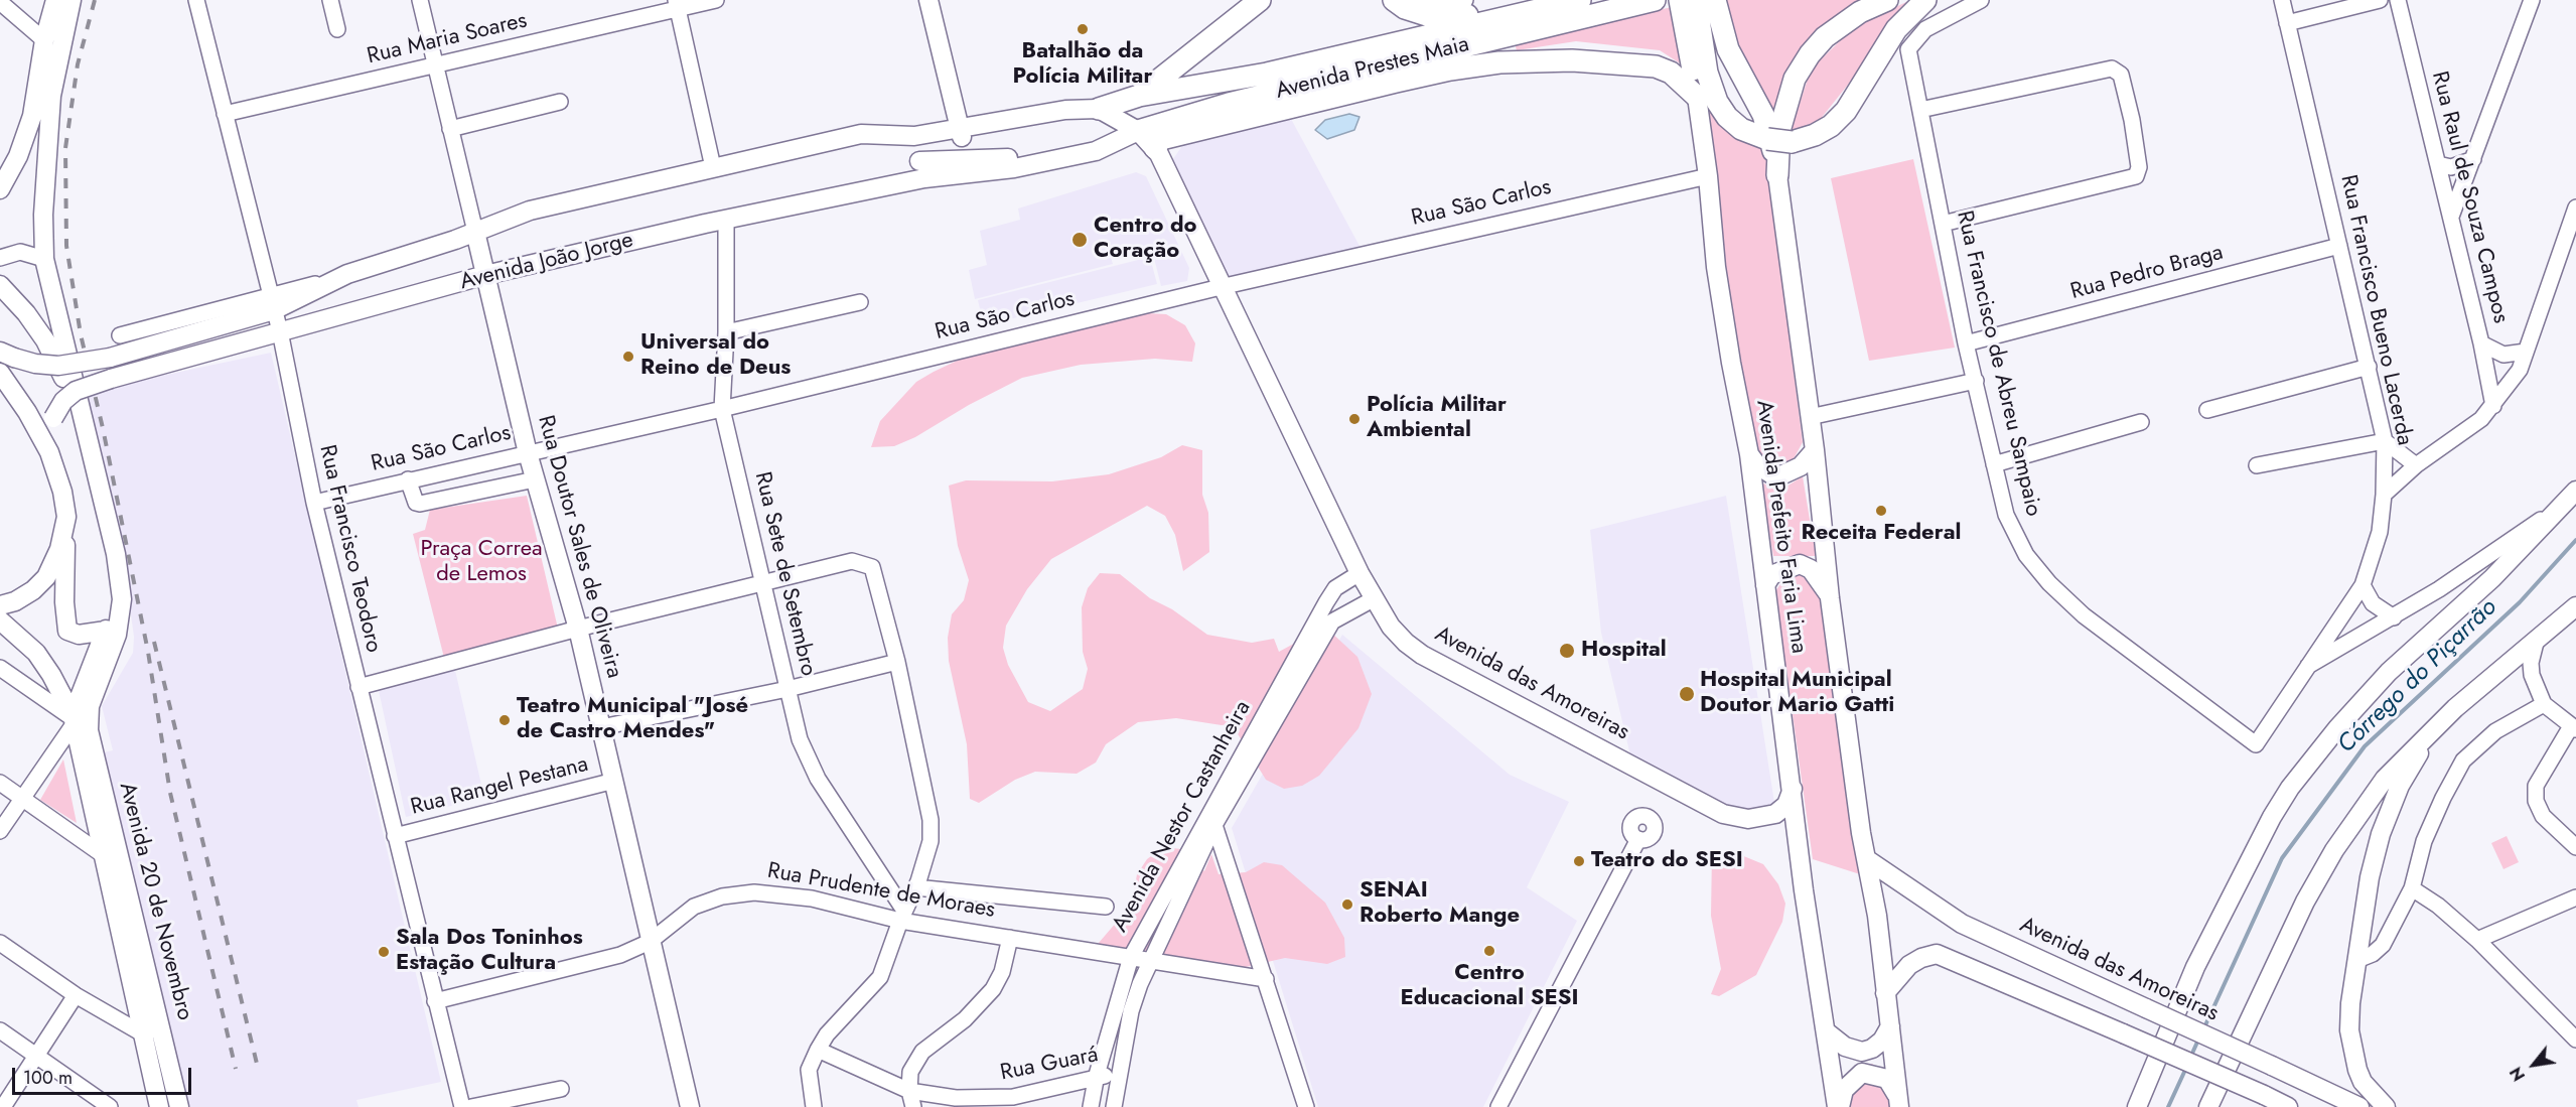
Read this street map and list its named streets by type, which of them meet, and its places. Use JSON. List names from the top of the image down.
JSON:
{
  "streets": {
    "highway": ["Avenida Prestes Maia", "Avenida João Jorge"],
    "main road": [
      "Avenida Prefeito Faria Lima",
      "Rua Doutor Sales de Oliveira",
      "Avenida das Amoreiras",
      "Avenida 20 de Novembro"
    ],
    "street": [
      "Rua Maria Soares",
      "Rua Raul de Souza Campos",
      "Rua São Carlos",
      "Rua Pedro Braga",
      "Rua Francisco Bueno Lacerda",
      "Rua Francisco de Abreu Sampaio",
      "Rua Francisco Teodoro",
      "Rua Sete de Setembro",
      "Rua Rangel Pestana",
      "Avenida Nestor Castanheira",
      "Rua Prudente de Moraes",
      "Rua Guará"
    ]
  },
  "crossings": [
    ["Rua Maria Soares", "Rua Doutor Sales de Oliveira"],
    ["Rua Maria Soares", "Rua Francisco Teodoro"],
    ["Avenida Prestes Maia", "Avenida João Jorge"],
    ["Rua São Carlos", "Avenida Prefeito Faria Lima"],
    ["Rua São Carlos", "Rua Doutor Sales de Oliveira"],
    ["Rua São Carlos", "Rua Francisco Teodoro"],
    ["Rua São Carlos", "Rua Sete de Setembro"],
    ["Rua São Carlos", "Avenida das Amoreiras"],
    ["Avenida João Jorge", "Rua Doutor Sales de Oliveira"],
    ["Avenida João Jorge", "Rua Francisco Teodoro"],
    ["Avenida João Jorge", "Rua Sete de Setembro"],
    ["Rua Pedro Braga", "Rua Francisco Bueno Lacerda"],
    ["Rua Pedro Braga", "Rua Francisco de Abreu Sampaio"],
    ["Rua Francisco Bueno Lacerda", "Rua Francisco de Abreu Sampaio"],
    ["Avenida Prefeito Faria Lima", "Avenida das Amoreiras"],
    ["Rua Doutor Sales de Oliveira", "Rua Rangel Pestana"],
    ["Rua Doutor Sales de Oliveira", "Rua Prudente de Moraes"],
    ["Rua Francisco Teodoro", "Rua Rangel Pestana"],
    ["Rua Francisco Teodoro", "Rua Prudente de Moraes"],
    ["Rua Sete de Setembro", "Rua Prudente de Moraes"],
    ["Avenida das Amoreiras", "Avenida Nestor Castanheira"],
    ["Avenida Nestor Castanheira", "Rua Prudente de Moraes"],
    ["Avenida Nestor Castanheira", "Rua Guará"]
  ],
  "water": ["Córrego do Piçarrão"],
  "parks": ["Praça Correa de Lemos"],
  "places": [
    "Batalhão da Polícia Militar",
    "Centro do Coração",
    "Universal do Reino de Deus",
    "Polícia Militar Ambiental",
    "Receita Federal",
    "Hospital",
    "Hospital Municipal Doutor Mario Gatti",
    "Teatro Municipal \"José de Castro Mendes\"",
    "Teatro do SESI",
    "SENAI Roberto Mange",
    "Centro Educacional SESI",
    "Sala Dos Toninhos Estação Cultura"
  ],
  "scale_bar": "100 m",
  "north": "bottom left"
}
